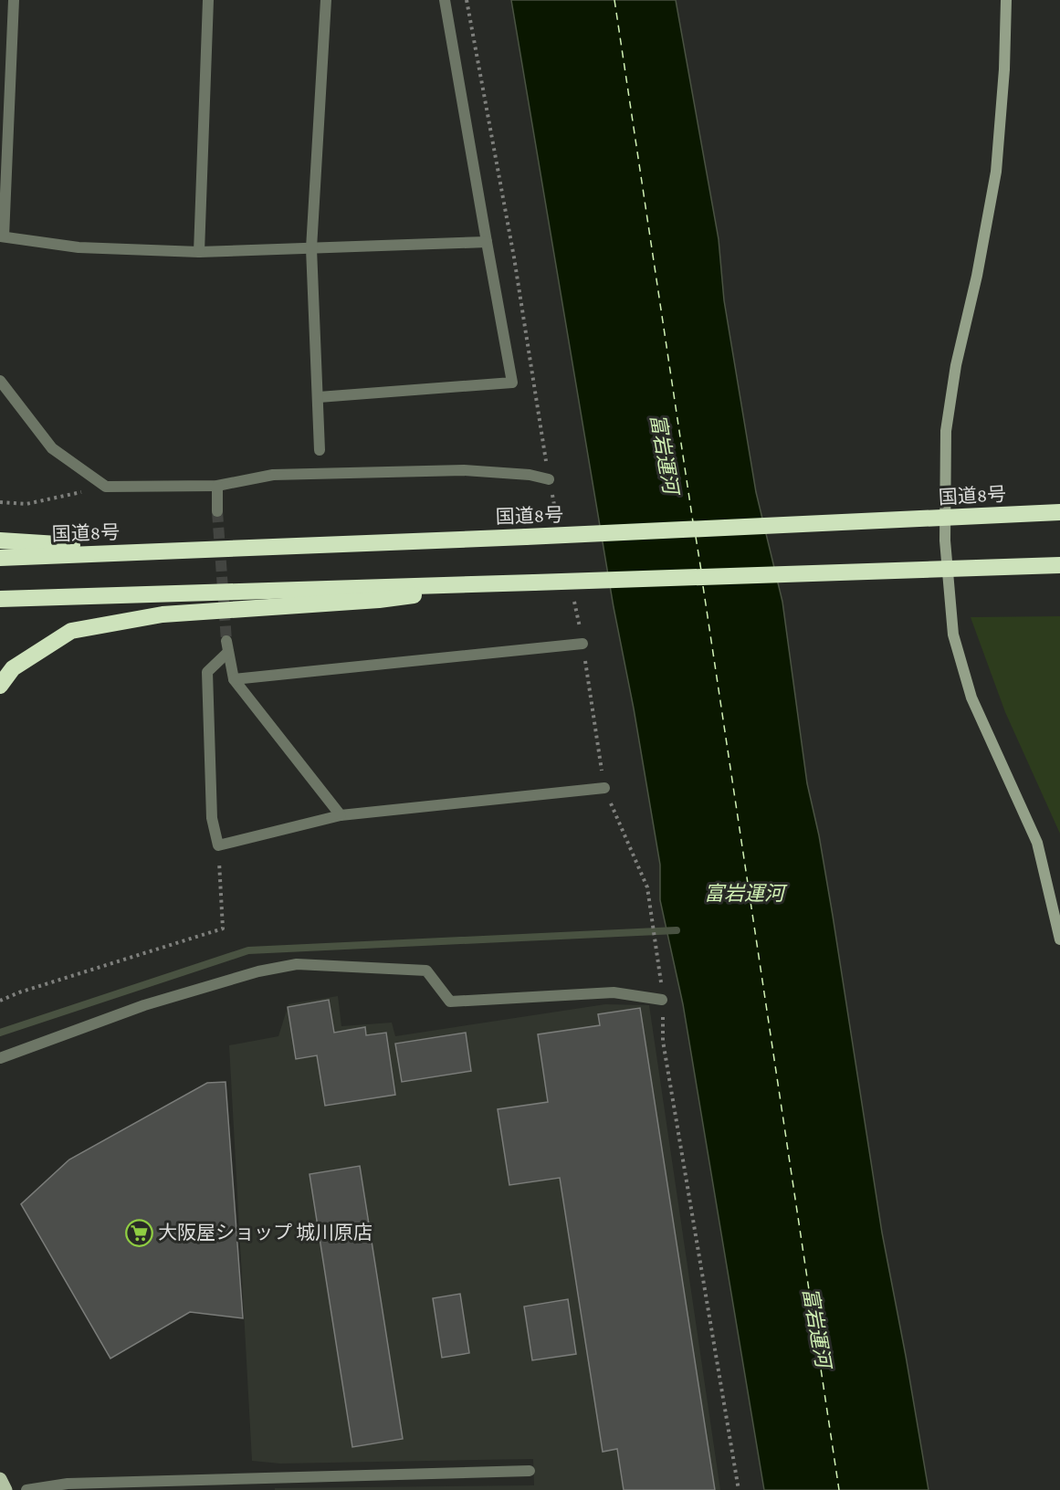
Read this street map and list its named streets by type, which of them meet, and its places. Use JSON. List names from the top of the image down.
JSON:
{
  "streets": {
    "highway": ["国道8号"]
  },
  "water": ["富岩運河"],
  "places": {
    "supermarket": ["大阪屋ショップ 城川原店"]
  }
}
